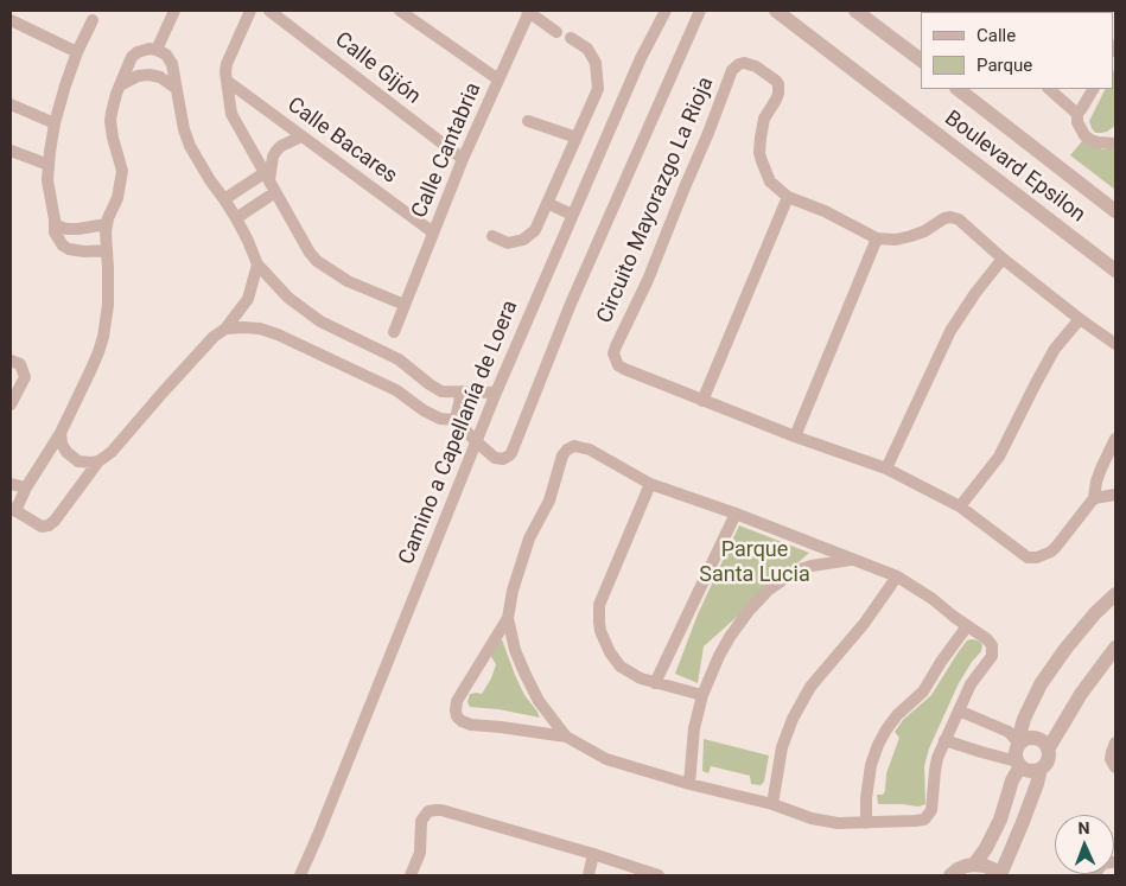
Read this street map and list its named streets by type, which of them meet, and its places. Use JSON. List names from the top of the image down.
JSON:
{
  "streets": {
    "street": [
      "Calle Gijón",
      "Calle Bacares",
      "Calle Cantabria",
      "Boulevard Epsilon",
      "Circuito Mayorazgo La Rioja",
      "Camino a Capellanía de Loera"
    ]
  },
  "crossings": [
    ["Calle Gijón", "Calle Cantabria"],
    ["Calle Bacares", "Calle Cantabria"]
  ],
  "parks": ["Parque Santa Lucia"],
  "legend": ["Calle", "Parque"],
  "north": "top"
}
